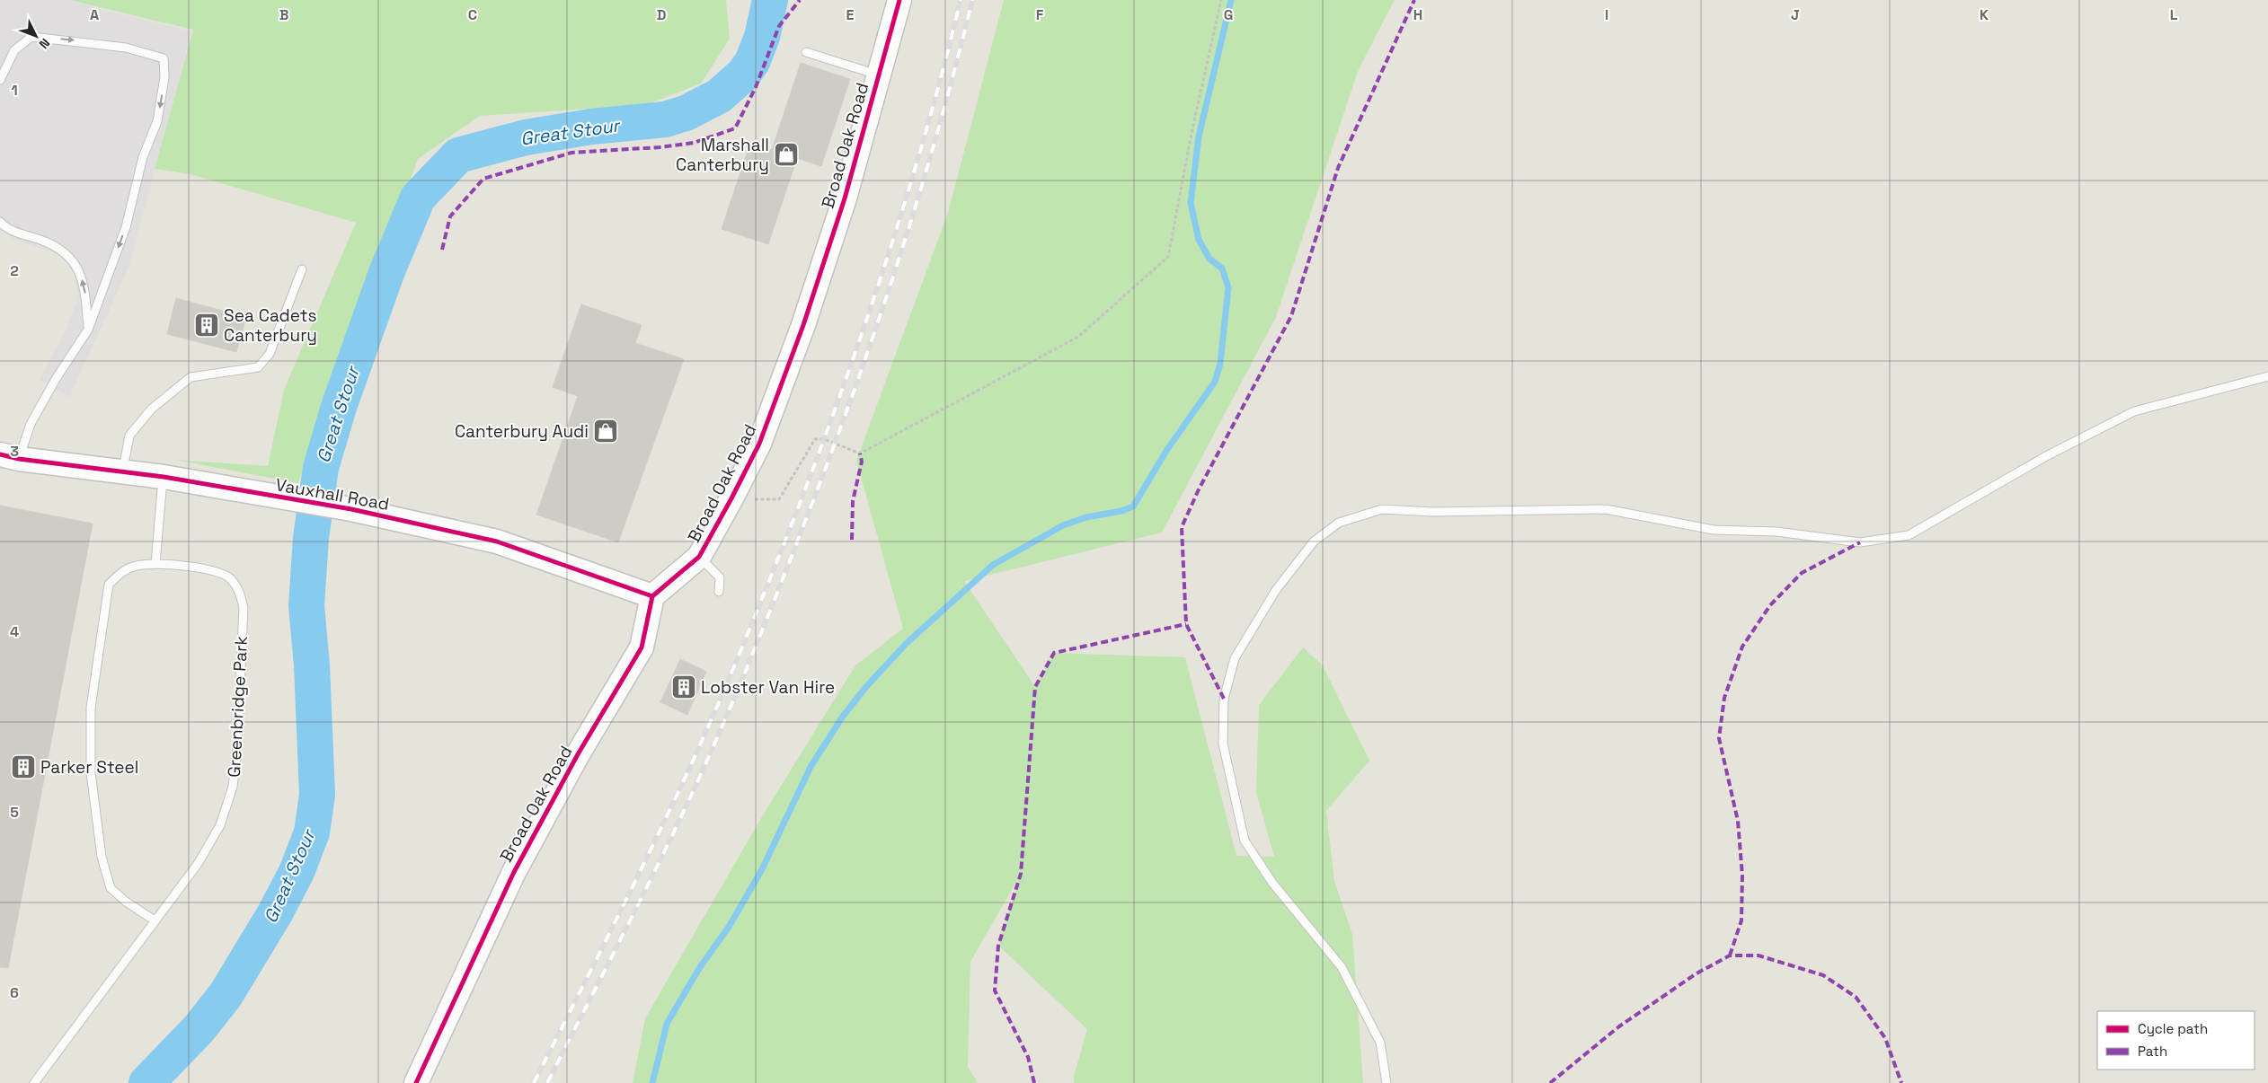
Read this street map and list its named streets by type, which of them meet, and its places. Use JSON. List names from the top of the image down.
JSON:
{
  "streets": {
    "street": ["Broad Oak Road", "Vauxhall Road"],
    "lane": ["Greenbridge Park"]
  },
  "crossings": [
    ["Broad Oak Road", "Vauxhall Road"]
  ],
  "water": ["Great Stour"],
  "places": {
    "shop": ["Marshall Canterbury", "Canterbury Audi"],
    "building": ["Sea Cadets Canterbury", "Lobster Van Hire", "Parker Steel"]
  },
  "legend": ["Cycle path", "Path"],
  "north": "bottom right",
  "grid": {
    "columns": [
      "A",
      "B",
      "C",
      "D",
      "E",
      "F",
      "G",
      "H",
      "I",
      "J",
      "K",
      "L"
    ],
    "rows": [
      "1",
      "2",
      "3",
      "4",
      "5",
      "6"
    ]
  }
}
